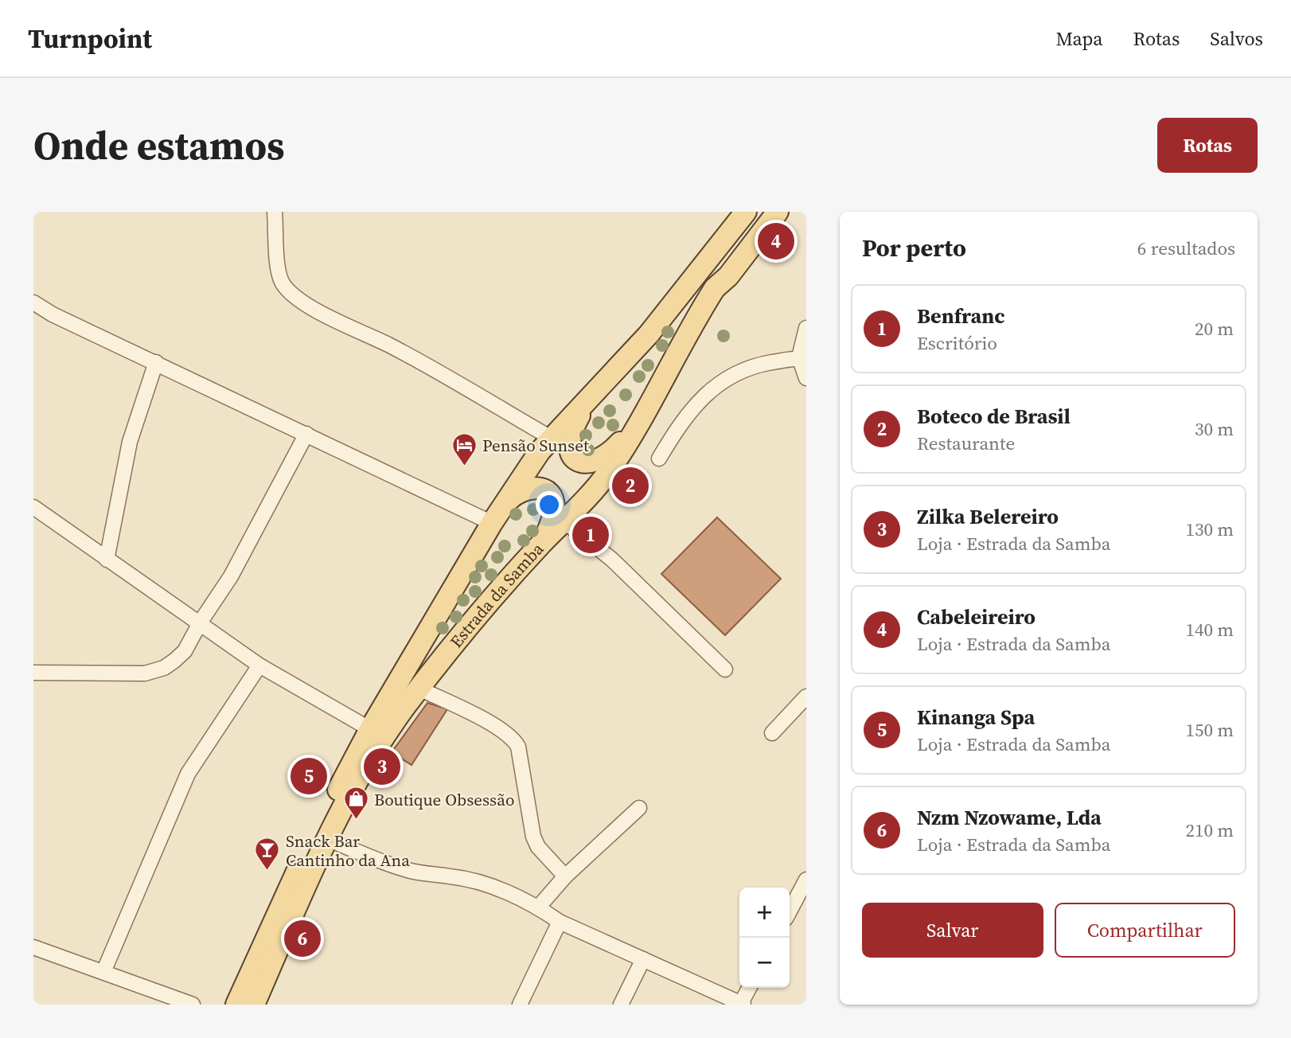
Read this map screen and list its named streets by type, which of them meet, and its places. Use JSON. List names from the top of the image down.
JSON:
{
  "streets": {
    "main road": ["Estrada da Samba"]
  },
  "places": {
    "hotel": ["Pensão Sunset"],
    "shop": ["Boutique Obsessão"],
    "bar": ["Snack Bar Cantinho da Ana"]
  },
  "page": {
    "header": "Turnpoint",
    "nav": ["Mapa", "Rotas", "Salvos"],
    "buttons": [
      "Rotas",
      ["Salvar", "Compartilhar"]
    ],
    "title": "Onde estamos",
    "heading": ["Por perto", "6 resultados"],
    "pins": [
      "4",
      "2",
      "1",
      "3",
      "5",
      "6"
    ],
    "list": [
      {
        "mark": "1",
        "name": "Benfranc",
        "note": "Escritório",
        "value": "20 m"
      },
      {
        "mark": "2",
        "name": "Boteco de Brasil",
        "note": "Restaurante",
        "value": "30 m"
      },
      {
        "mark": "3",
        "name": "Zilka Belereiro",
        "note": "Loja · Estrada da Samba",
        "value": "130 m"
      },
      {
        "mark": "4",
        "name": "Cabeleireiro",
        "note": "Loja · Estrada da Samba",
        "value": "140 m"
      },
      {
        "mark": "5",
        "name": "Kinanga Spa",
        "note": "Loja · Estrada da Samba",
        "value": "150 m"
      },
      {
        "mark": "6",
        "name": "Nzm Nzowame, Lda",
        "note": "Loja · Estrada da Samba",
        "value": "210 m"
      }
    ],
    "map_buttons": ["+", "−"]
  }
}
